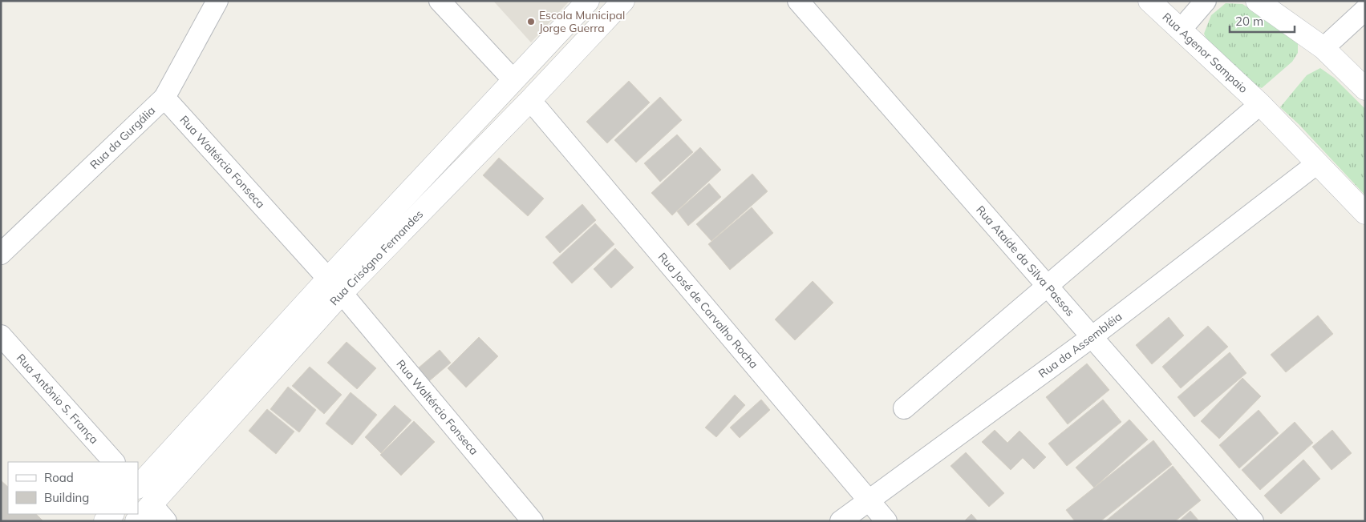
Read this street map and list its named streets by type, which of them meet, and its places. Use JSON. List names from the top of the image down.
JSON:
{
  "streets": {
    "street": [
      "Rua Agenor Sampaio",
      "Rua da Gurgália",
      "Rua Waltércio Fonseca",
      "Rua Crisógno Fernandes",
      "Rua Ataíde da Silva Passos",
      "Rua José de Carvalho Rocha",
      "Rua da Assembléia",
      "Rua Antônio S. França"
    ]
  },
  "crossings": [
    ["Rua Agenor Sampaio", "Rua da Assembléia"],
    ["Rua da Gurgália", "Rua Waltércio Fonseca"],
    ["Rua Waltércio Fonseca", "Rua Crisógno Fernandes"],
    ["Rua Crisógno Fernandes", "Rua José de Carvalho Rocha"],
    ["Rua Ataíde da Silva Passos", "Rua da Assembléia"],
    ["Rua José de Carvalho Rocha", "Rua da Assembléia"]
  ],
  "places": ["Escola Municipal Jorge Guerra"],
  "legend": ["Road", "Building"],
  "scale_bar": "20 m"
}
